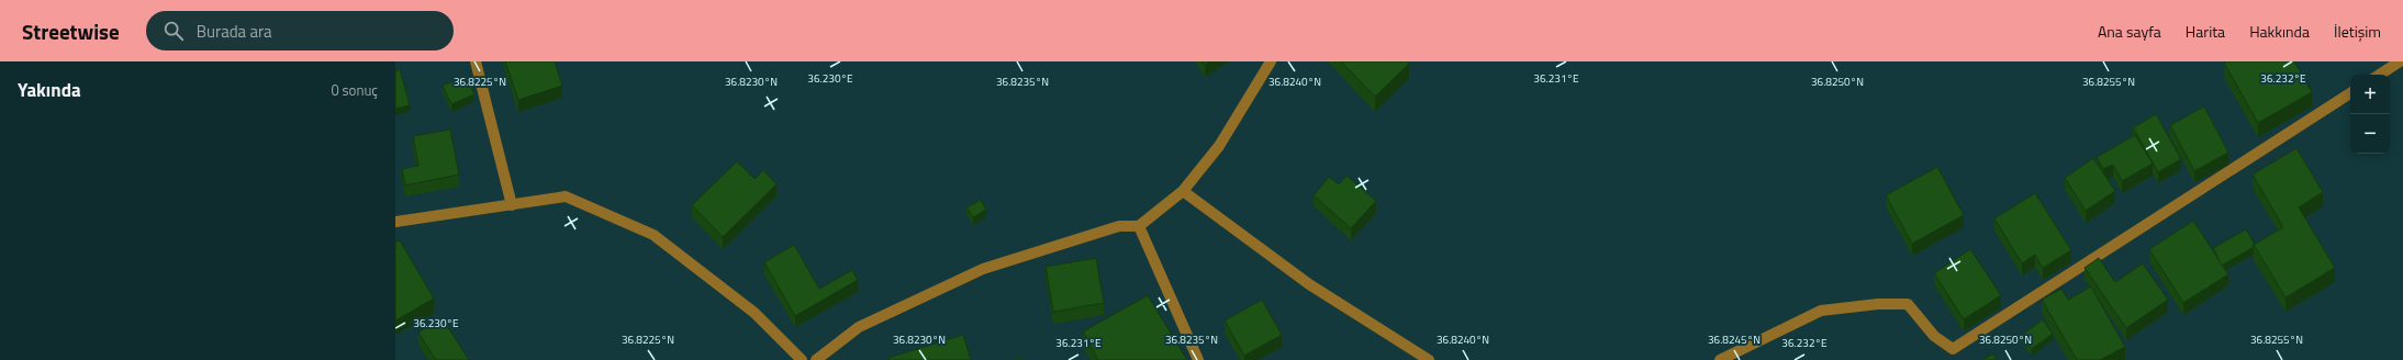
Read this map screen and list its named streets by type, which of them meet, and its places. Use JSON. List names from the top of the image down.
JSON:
{
  "page": {
    "header": "Streetwise",
    "search": "Burada ara",
    "nav": [
      "Ana sayfa",
      "Harita",
      "Hakkında",
      "İletişim"
    ],
    "heading": ["Yakında", "0 sonuç"],
    "map_buttons": ["+", "−"]
  },
  "coordinates": [
    "36.230°E",
    "36.231°E",
    "36.232°E",
    "36.8225°N",
    "36.8250°N",
    "36.8255°N",
    "36.8230°N",
    "36.8235°N",
    "36.8240°N",
    "36.8245°N"
  ]
}
